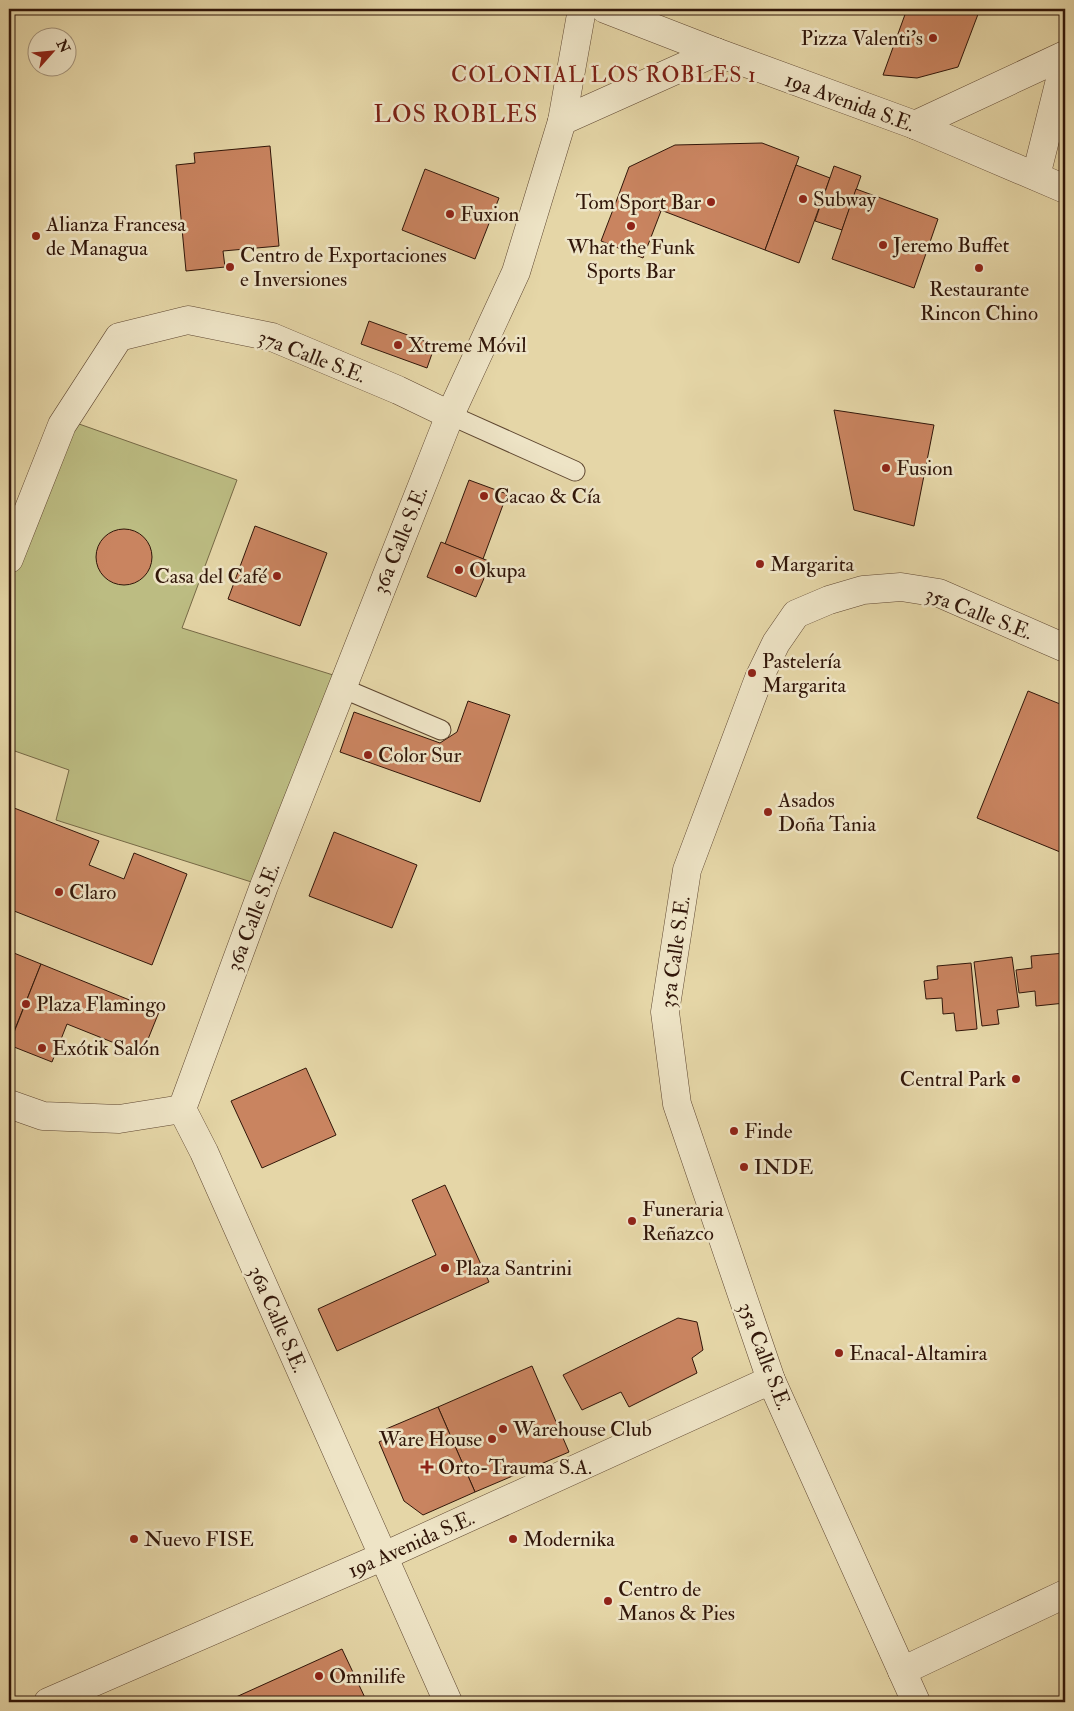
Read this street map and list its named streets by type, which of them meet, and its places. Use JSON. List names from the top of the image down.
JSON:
{
  "streets": {
    "street": [
      "19a Avenida S.E.",
      "37a Calle S.E.",
      "36a Calle S.E.",
      "35a Calle S.E."
    ]
  },
  "crossings": [
    ["19a Avenida S.E.", "36a Calle S.E."],
    ["19a Avenida S.E.", "35a Calle S.E."],
    ["37a Calle S.E.", "36a Calle S.E."]
  ],
  "districts": ["COLONIAL LOS ROBLES 1", "LOS ROBLES"],
  "places": {
    "other": [
      "Pizza Valenti's",
      "Subway",
      "Tom Sport Bar",
      "Fuxion",
      "What the Funk Sports Bar",
      "Alianza Francesa de Managua",
      "Jeremo Buffet",
      "Centro de Exportaciones e Inversiones",
      "Restaurante Rincon Chino",
      "Xtreme Móvil",
      "Fusion",
      "Cacao & Cía",
      "Margarita",
      "Okupa",
      "Casa del Café",
      "Pastelería Margarita",
      "Color Sur",
      "Asados Doña Tania",
      "Claro",
      "Plaza Flamingo",
      "Exótik Salón",
      "Central Park",
      "Finde",
      "INDE",
      "Funeraria Reñazco",
      "Plaza Santrini",
      "Enacal-Altamira",
      "Warehouse Club",
      "Ware House",
      "Nuevo FISE",
      "Modernika",
      "Centro de Manos & Pies",
      "Omnilife"
    ],
    "health": ["Orto-Trauma S.A."]
  },
  "north": "top right"
}
